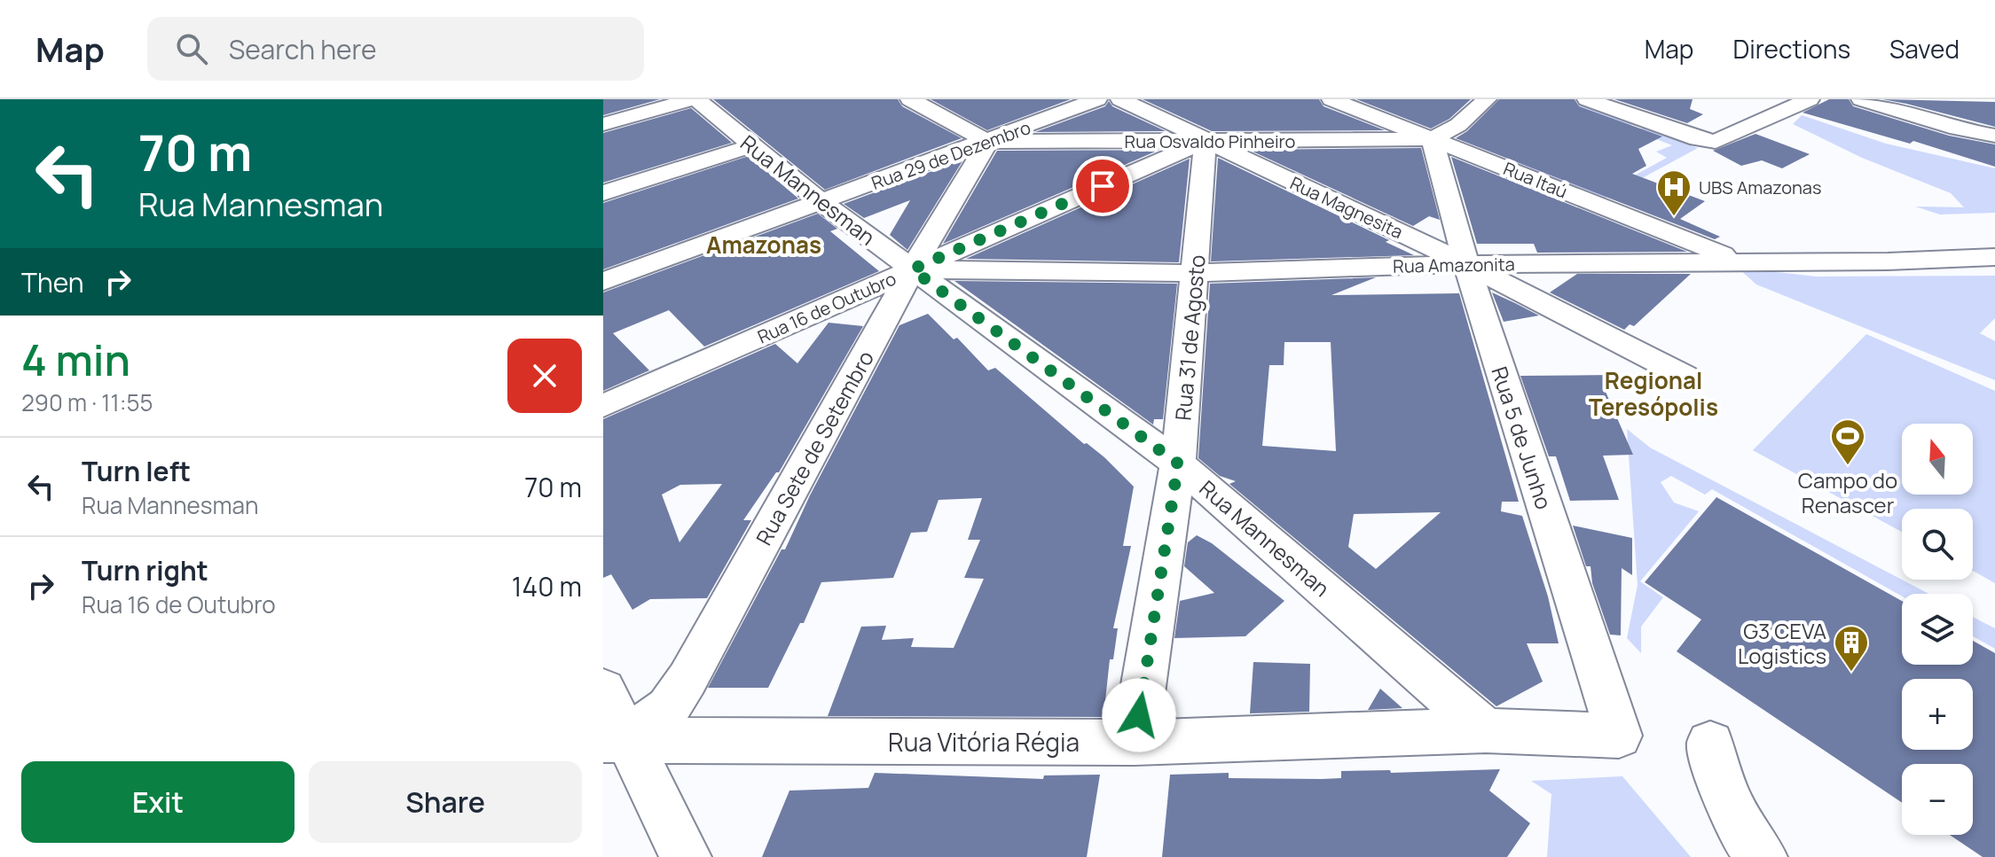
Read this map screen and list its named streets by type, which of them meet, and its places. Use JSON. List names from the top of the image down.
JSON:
{
  "streets": {
    "street": [
      "Rua Osvaldo Pinheiro",
      "Rua 29 de Dezembro",
      "Rua Itaú",
      "Rua Mannesman",
      "Rua Magnesita",
      "Rua Amazonita",
      "Rua 16 de Outubro",
      "Rua 31 de Agosto",
      "Rua 5 de Junho",
      "Rua Sete de Setembro",
      "Rua Vitória Régia"
    ]
  },
  "crossings": [
    ["Rua Osvaldo Pinheiro", "Rua 29 de Dezembro"],
    ["Rua Osvaldo Pinheiro", "Rua Itaú"],
    ["Rua Osvaldo Pinheiro", "Rua Magnesita"],
    ["Rua Osvaldo Pinheiro", "Rua 16 de Outubro"],
    ["Rua Osvaldo Pinheiro", "Rua 31 de Agosto"],
    ["Rua Osvaldo Pinheiro", "Rua 5 de Junho"],
    ["Rua Osvaldo Pinheiro", "Rua Sete de Setembro"],
    ["Rua 29 de Dezembro", "Rua Mannesman"],
    ["Rua 29 de Dezembro", "Rua Sete de Setembro"],
    ["Rua Itaú", "Rua Amazonita"],
    ["Rua Itaú", "Rua 5 de Junho"],
    ["Rua Mannesman", "Rua Amazonita"],
    ["Rua Mannesman", "Rua 16 de Outubro"],
    ["Rua Mannesman", "Rua 31 de Agosto"],
    ["Rua Mannesman", "Rua Sete de Setembro"],
    ["Rua Mannesman", "Rua Vitória Régia"],
    ["Rua Magnesita", "Rua Amazonita"],
    ["Rua Magnesita", "Rua 16 de Outubro"],
    ["Rua Magnesita", "Rua 31 de Agosto"],
    ["Rua Magnesita", "Rua 5 de Junho"],
    ["Rua Amazonita", "Rua 16 de Outubro"],
    ["Rua Amazonita", "Rua 31 de Agosto"],
    ["Rua Amazonita", "Rua 5 de Junho"],
    ["Rua Amazonita", "Rua Sete de Setembro"],
    ["Rua 16 de Outubro", "Rua 31 de Agosto"],
    ["Rua 16 de Outubro", "Rua Sete de Setembro"],
    ["Rua 31 de Agosto", "Rua Vitória Régia"],
    ["Rua 5 de Junho", "Rua Vitória Régia"],
    ["Rua Sete de Setembro", "Rua Vitória Régia"]
  ],
  "districts": ["Amazonas", "Regional Teresópolis"],
  "places": {
    "hospital": ["UBS Amazonas"],
    "sports": ["Campo do Renascer"],
    "building": ["G3 CEVA Logistics"]
  },
  "north": "top",
  "page": {
    "header": "Map",
    "search": "Search here",
    "nav": ["Map", "Directions", "Saved"],
    "turn": ["70 m", "Rua Mannesman"],
    "then": "Then",
    "heading": ["4 min", "290 m · 11:55"],
    "map_buttons": ["+", "−"],
    "list": [
      {
        "name": "Turn left",
        "note": "Rua Mannesman",
        "value": "70 m"
      },
      {
        "name": "Turn right",
        "note": "Rua 16 de Outubro",
        "value": "140 m"
      }
    ],
    "buttons": ["Exit", "Share"]
  }
}
